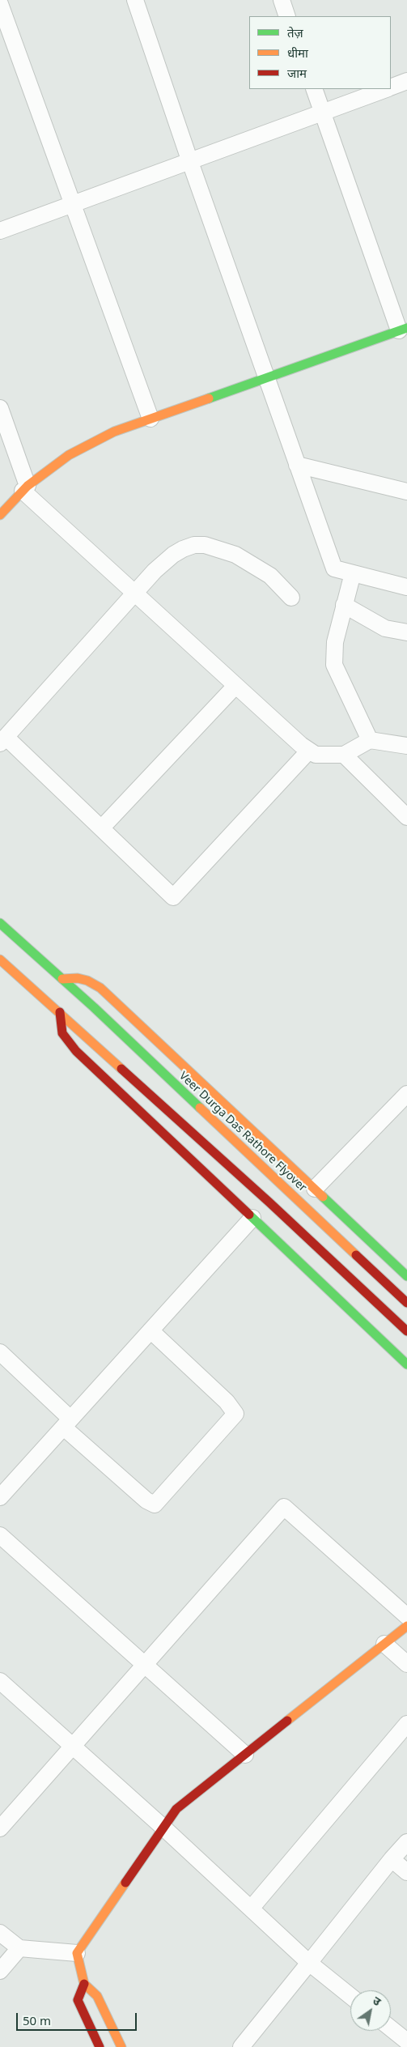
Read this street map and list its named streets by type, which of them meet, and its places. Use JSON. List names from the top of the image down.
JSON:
{
  "streets": {
    "street": ["Veer Durga Das Rathore Flyover"]
  },
  "legend": ["तेज़", "धीमा", "जाम"],
  "scale_bar": "50 m",
  "north": "top right"
}
